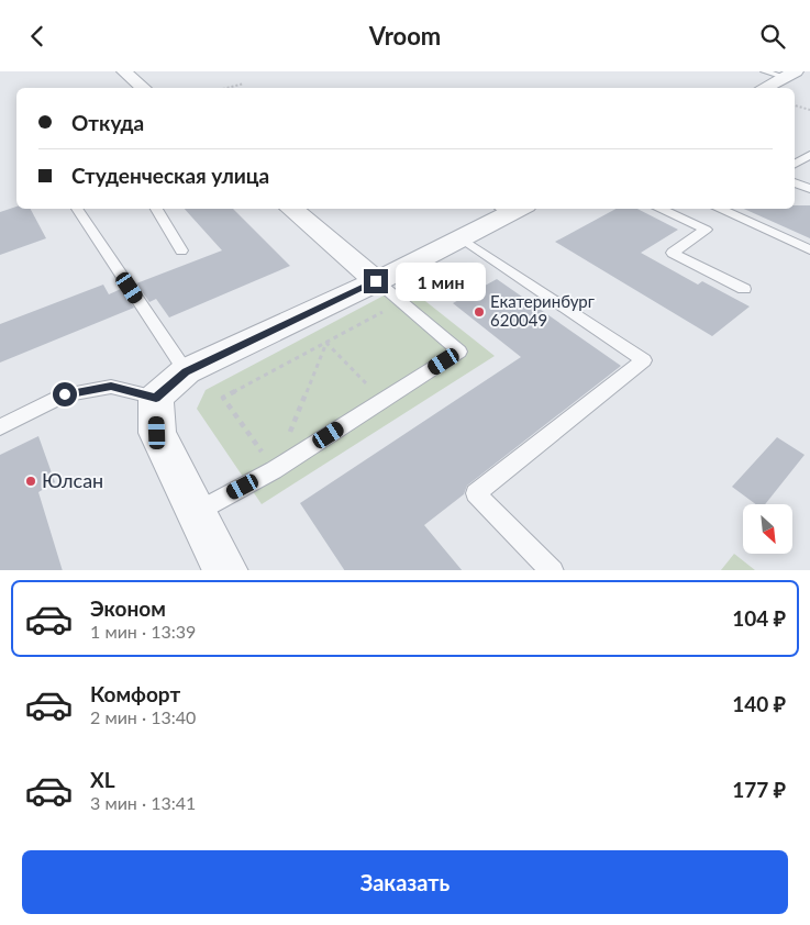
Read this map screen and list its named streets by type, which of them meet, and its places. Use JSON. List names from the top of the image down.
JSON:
{
  "places": ["Екатеринбург 620049", "Юлсан"],
  "north": "bottom right",
  "page": {
    "header": "Vroom",
    "banner": ["Откуда", "Студенческая улица"],
    "bubble": "1 мин",
    "list": [
      {
        "name": "Эконом",
        "note": "1 мин · 13:39",
        "value": "104 ₽"
      },
      {
        "name": "Комфорт",
        "note": "2 мин · 13:40",
        "value": "140 ₽"
      },
      {
        "name": "XL",
        "note": "3 мин · 13:41",
        "value": "177 ₽"
      }
    ],
    "buttons": "Заказать"
  }
}
